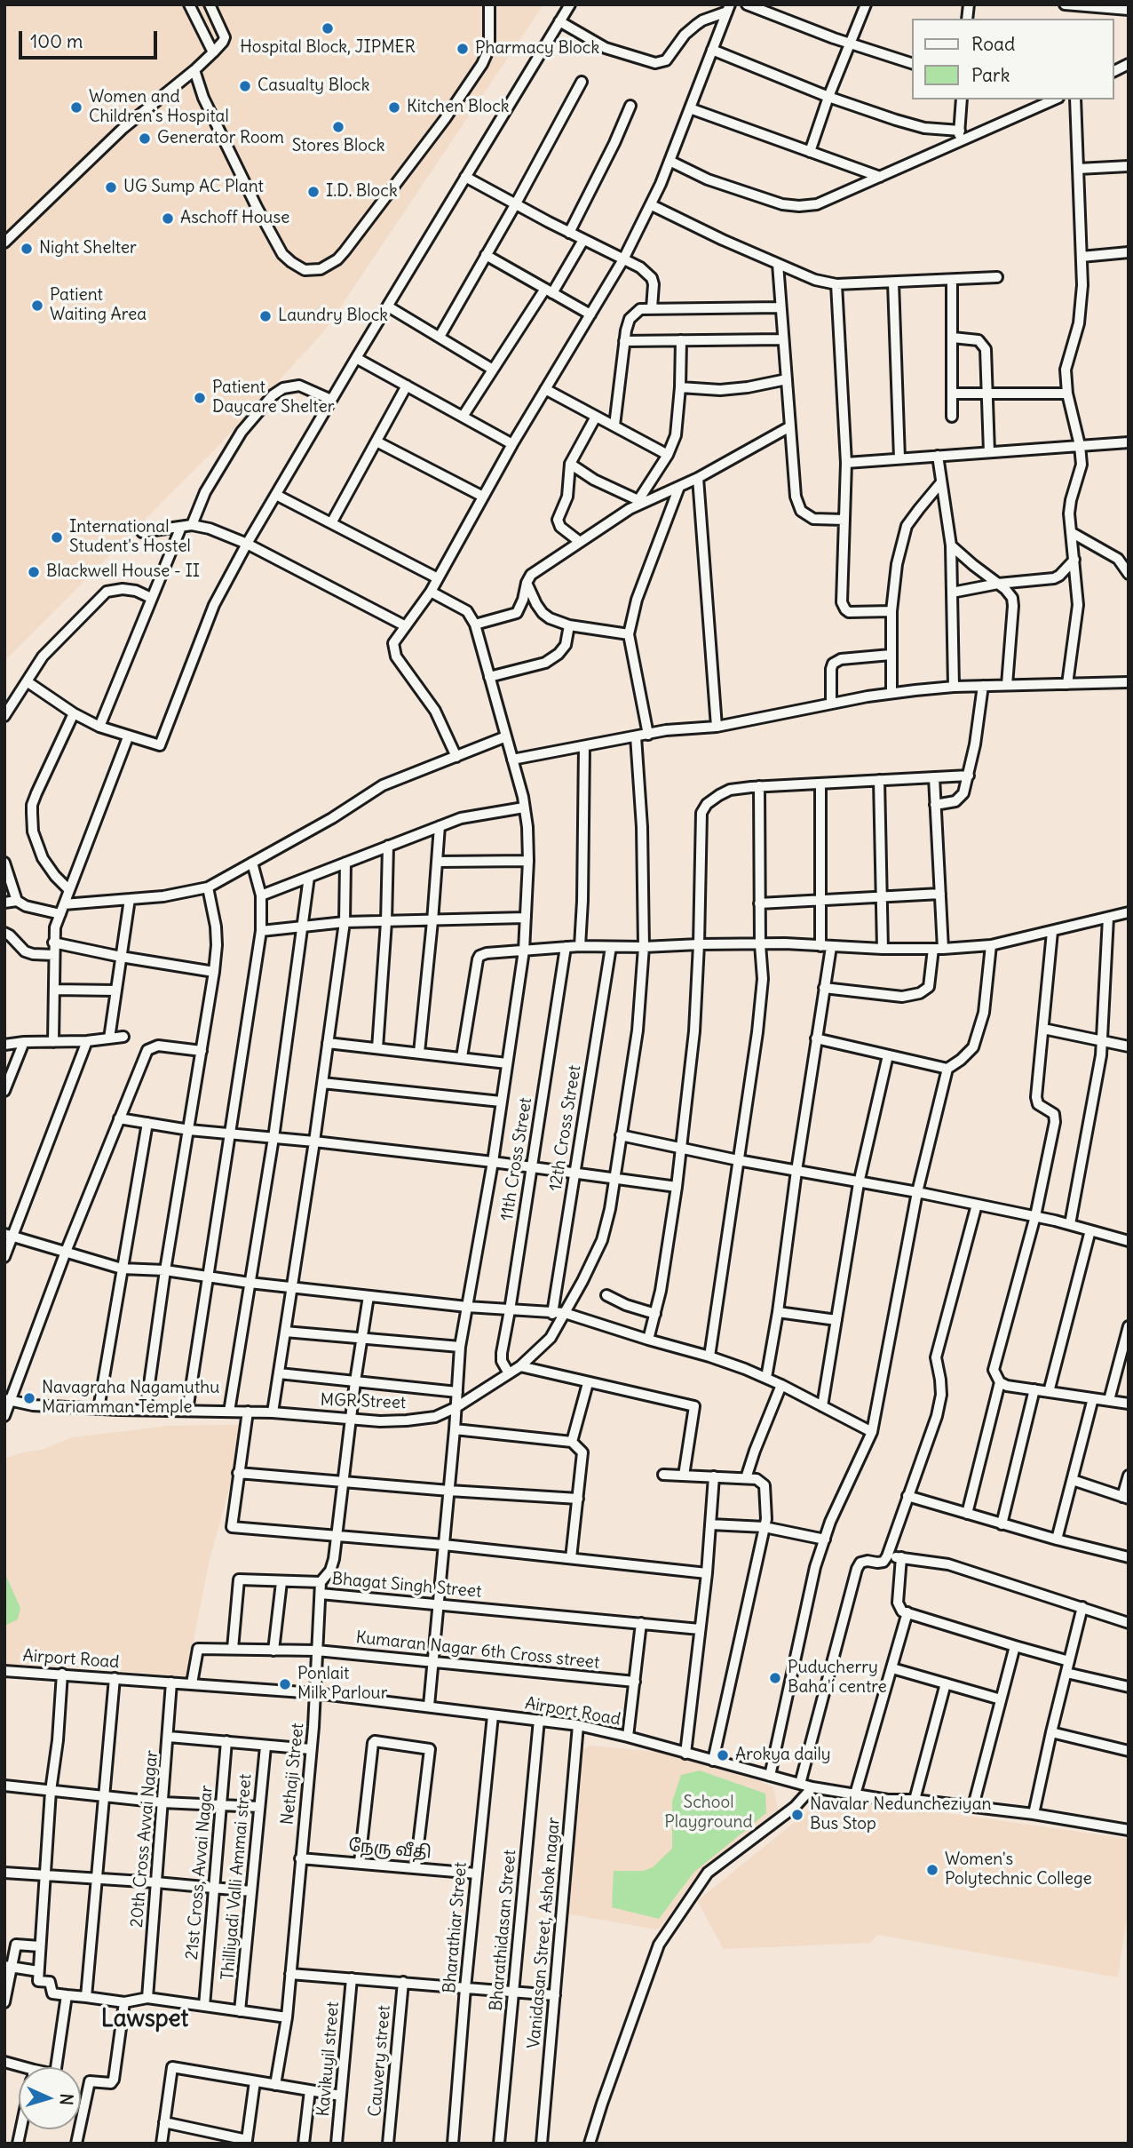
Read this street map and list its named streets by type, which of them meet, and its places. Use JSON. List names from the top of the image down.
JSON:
{
  "streets": {
    "street": [
      "12th Cross Street",
      "11th Cross Street",
      "MGR Street",
      "Bhagat Singh Street",
      "Kumaran Nagar 6th Cross street",
      "Airport Road",
      "Nethaji Street",
      "20th Cross Avvai Nagar",
      "நேரு வீதி",
      "21st Cross, Avvai Nagar",
      "Thilliyadi Valli Ammai street",
      "Bharathiar Street",
      "Bharathidasan Street",
      "Vanidasan Street, Ashok nagar",
      "Kavikuyil street",
      "Cauvery street"
    ]
  },
  "crossings": [
    ["11th Cross Street", "MGR Street"],
    ["Bhagat Singh Street", "Kumaran Nagar 6th Cross street"],
    ["Bhagat Singh Street", "Airport Road"],
    ["Bhagat Singh Street", "Nethaji Street"],
    ["Airport Road", "Nethaji Street"],
    ["Airport Road", "20th Cross Avvai Nagar"],
    ["Airport Road", "Bharathiar Street"],
    ["Airport Road", "Bharathidasan Street"],
    ["Airport Road", "Vanidasan Street, Ashok nagar"],
    ["Nethaji Street", "நேரு வீதி"],
    ["நேரு வீதி", "Bharathiar Street"]
  ],
  "districts": ["Lawspet"],
  "parks": ["School Playground"],
  "places": [
    "Hospital Block, JIPMER",
    "Pharmacy Block",
    "Casualty Block",
    "Women and Children's Hospital",
    "Kitchen Block",
    "Stores Block",
    "Generator Room",
    "UG Sump AC Plant",
    "I.D. Block",
    "Aschoff House",
    "Night Shelter",
    "Patient Waiting Area",
    "Laundry Block",
    "Patient Daycare Shelter",
    "International Student's Hostel",
    "Blackwell House - II",
    "Navagraha Nagamuthu Mariamman Temple",
    "Puducherry Baha'i centre",
    "Ponlait Milk Parlour",
    "Arokya daily",
    "Navalar Neduncheziyan Bus Stop",
    "Women's Polytechnic College"
  ],
  "legend": ["Road", "Park"],
  "scale_bar": "100 m",
  "north": "right"
}
